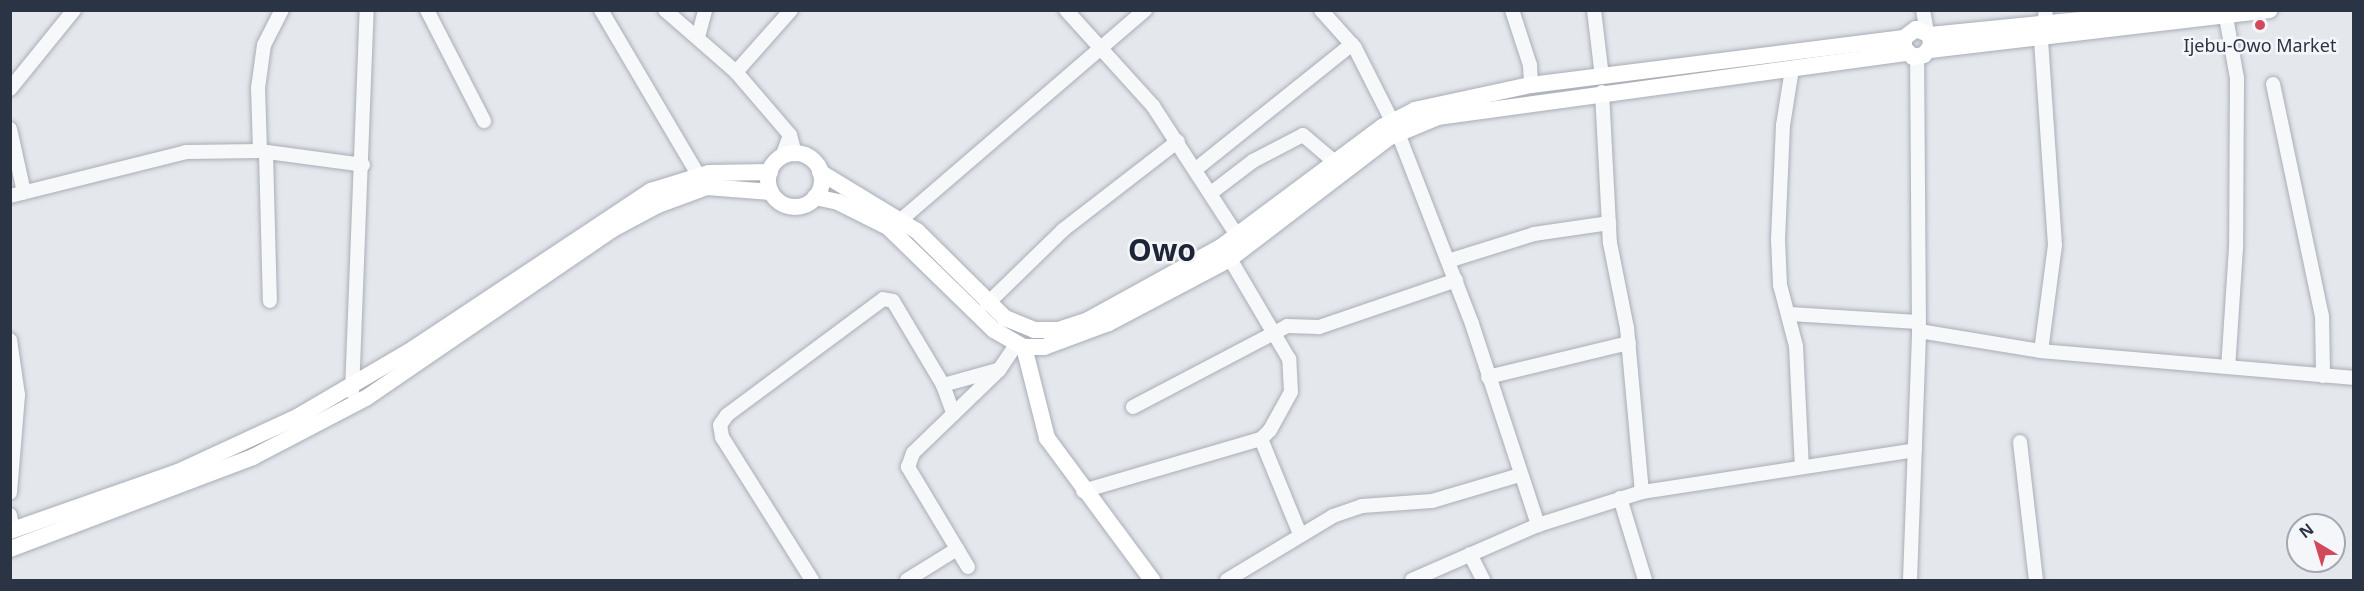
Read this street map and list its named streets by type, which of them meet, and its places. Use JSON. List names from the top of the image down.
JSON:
{
  "districts": ["Owo"],
  "places": ["Ijebu-Owo Market"],
  "north": "top left"
}
